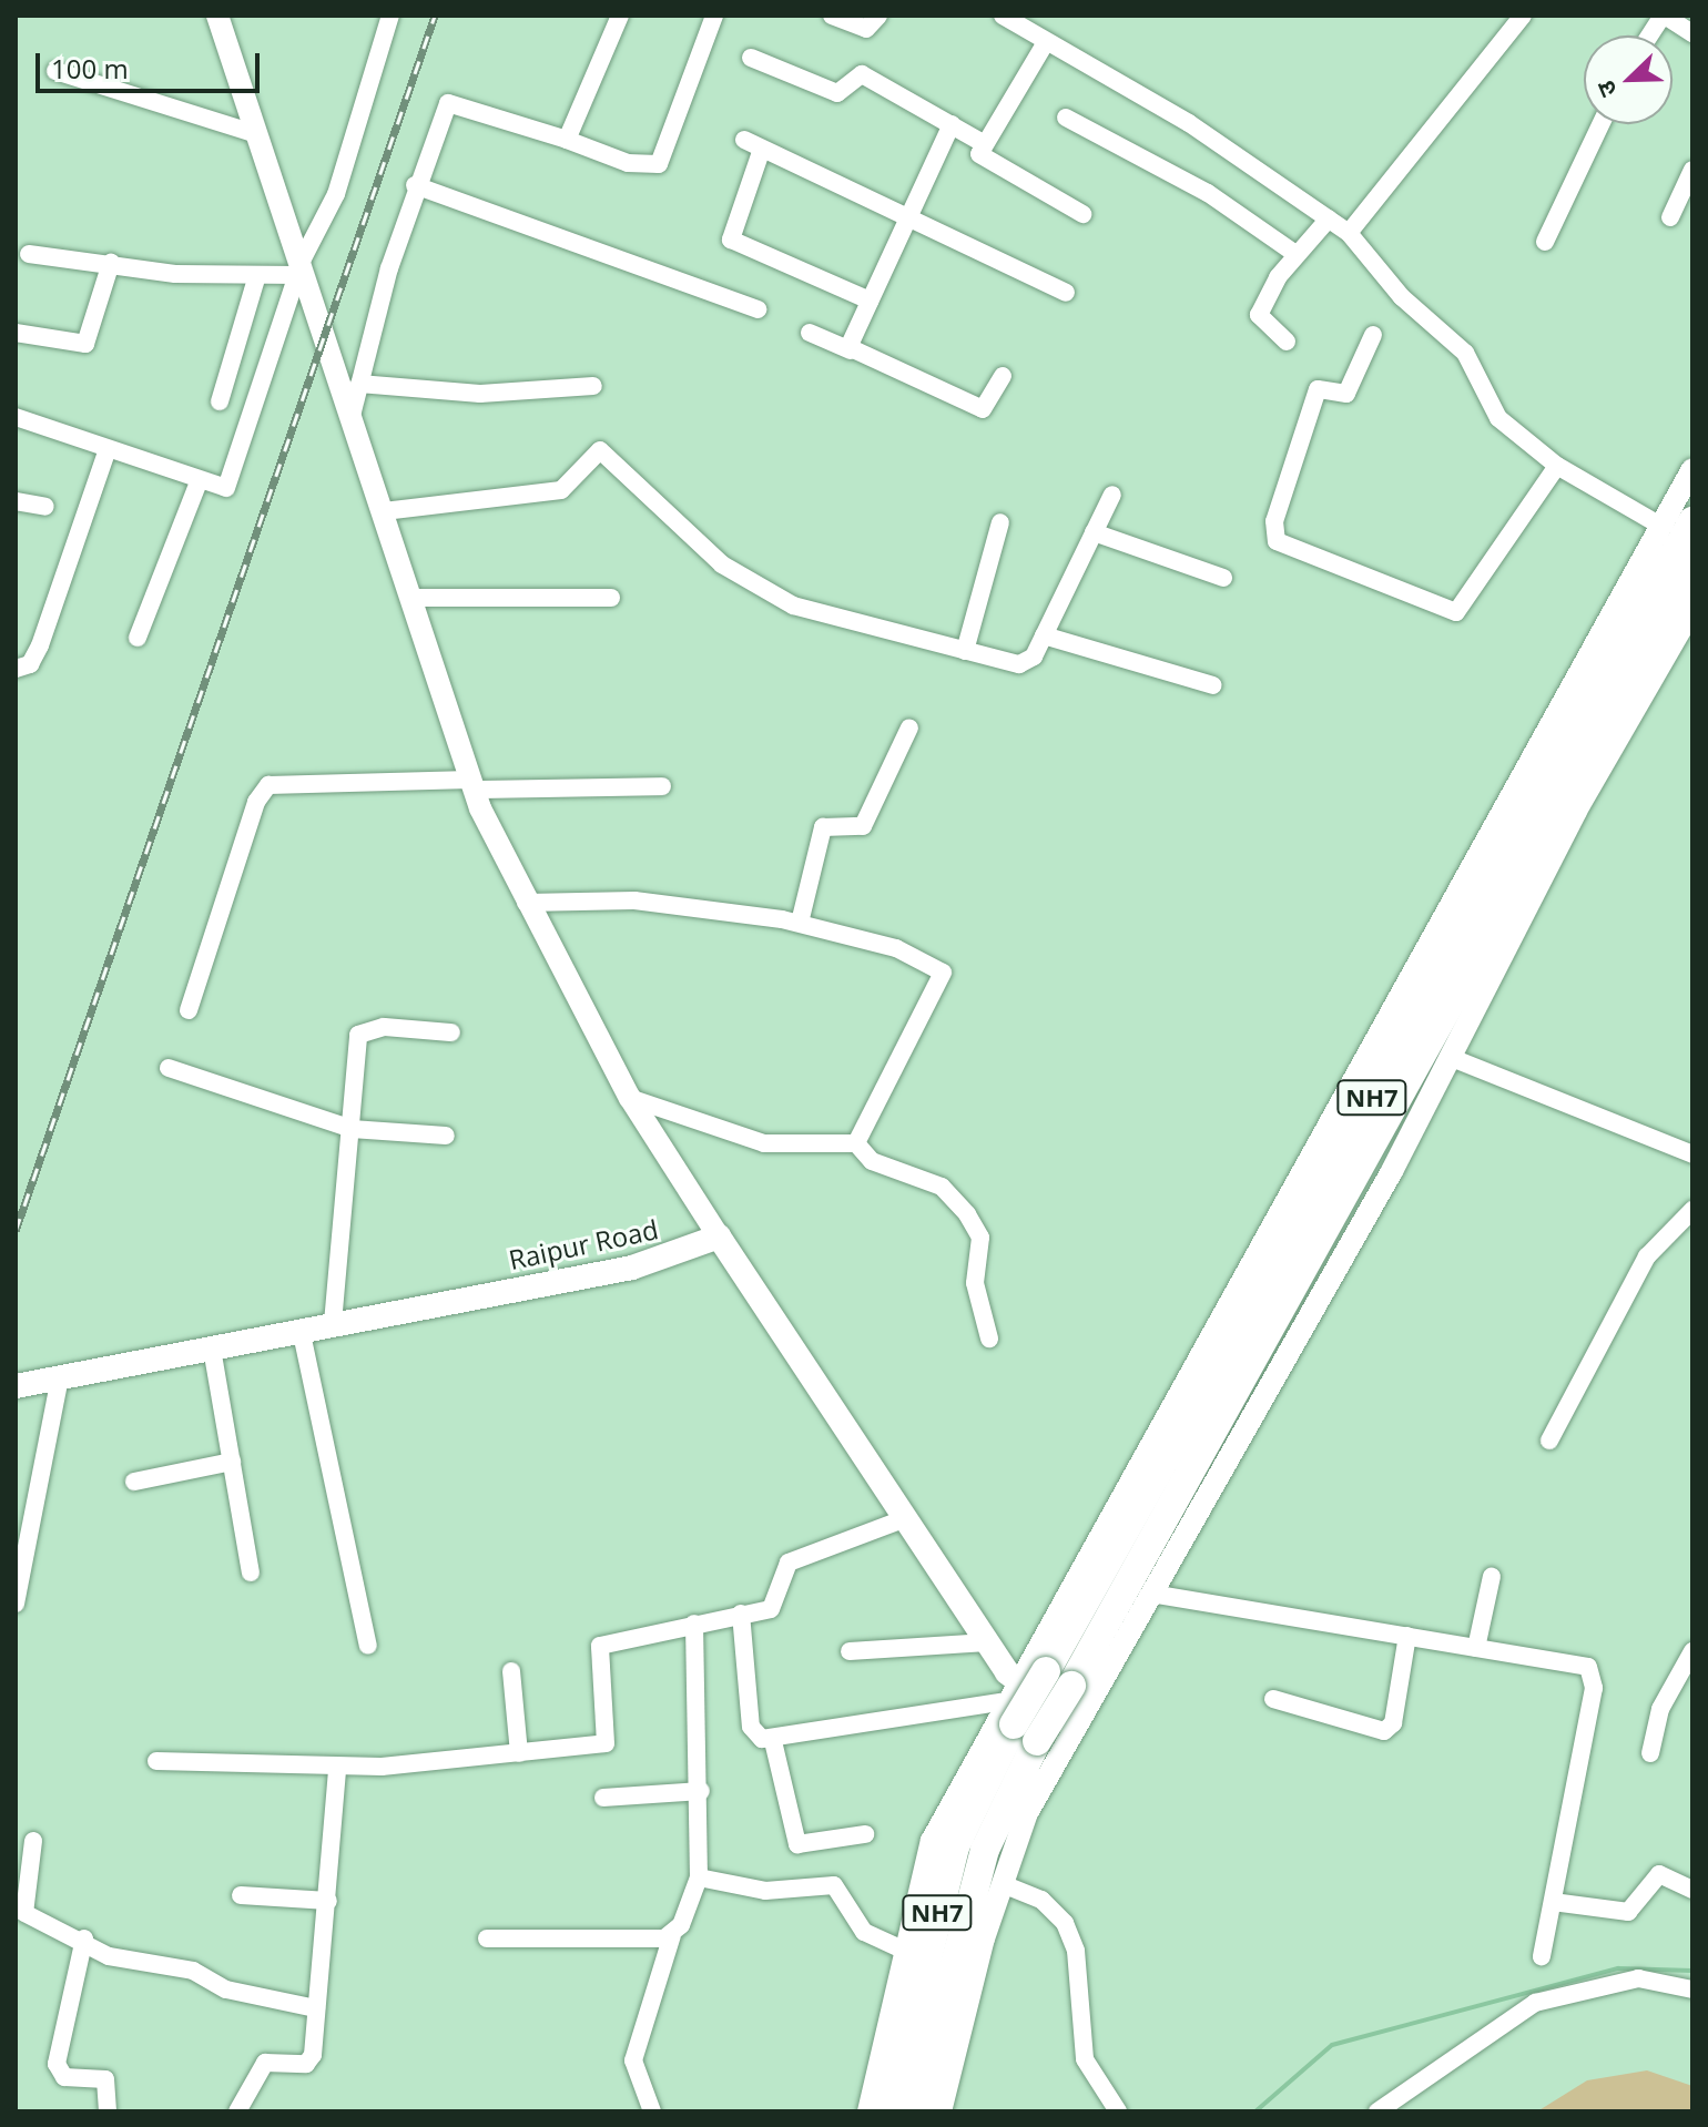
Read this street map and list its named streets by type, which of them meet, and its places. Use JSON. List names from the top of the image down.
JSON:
{
  "streets": {
    "highway": ["NH7"],
    "main road": ["Raipur Road"]
  },
  "scale_bar": "100 m",
  "north": "bottom left"
}
